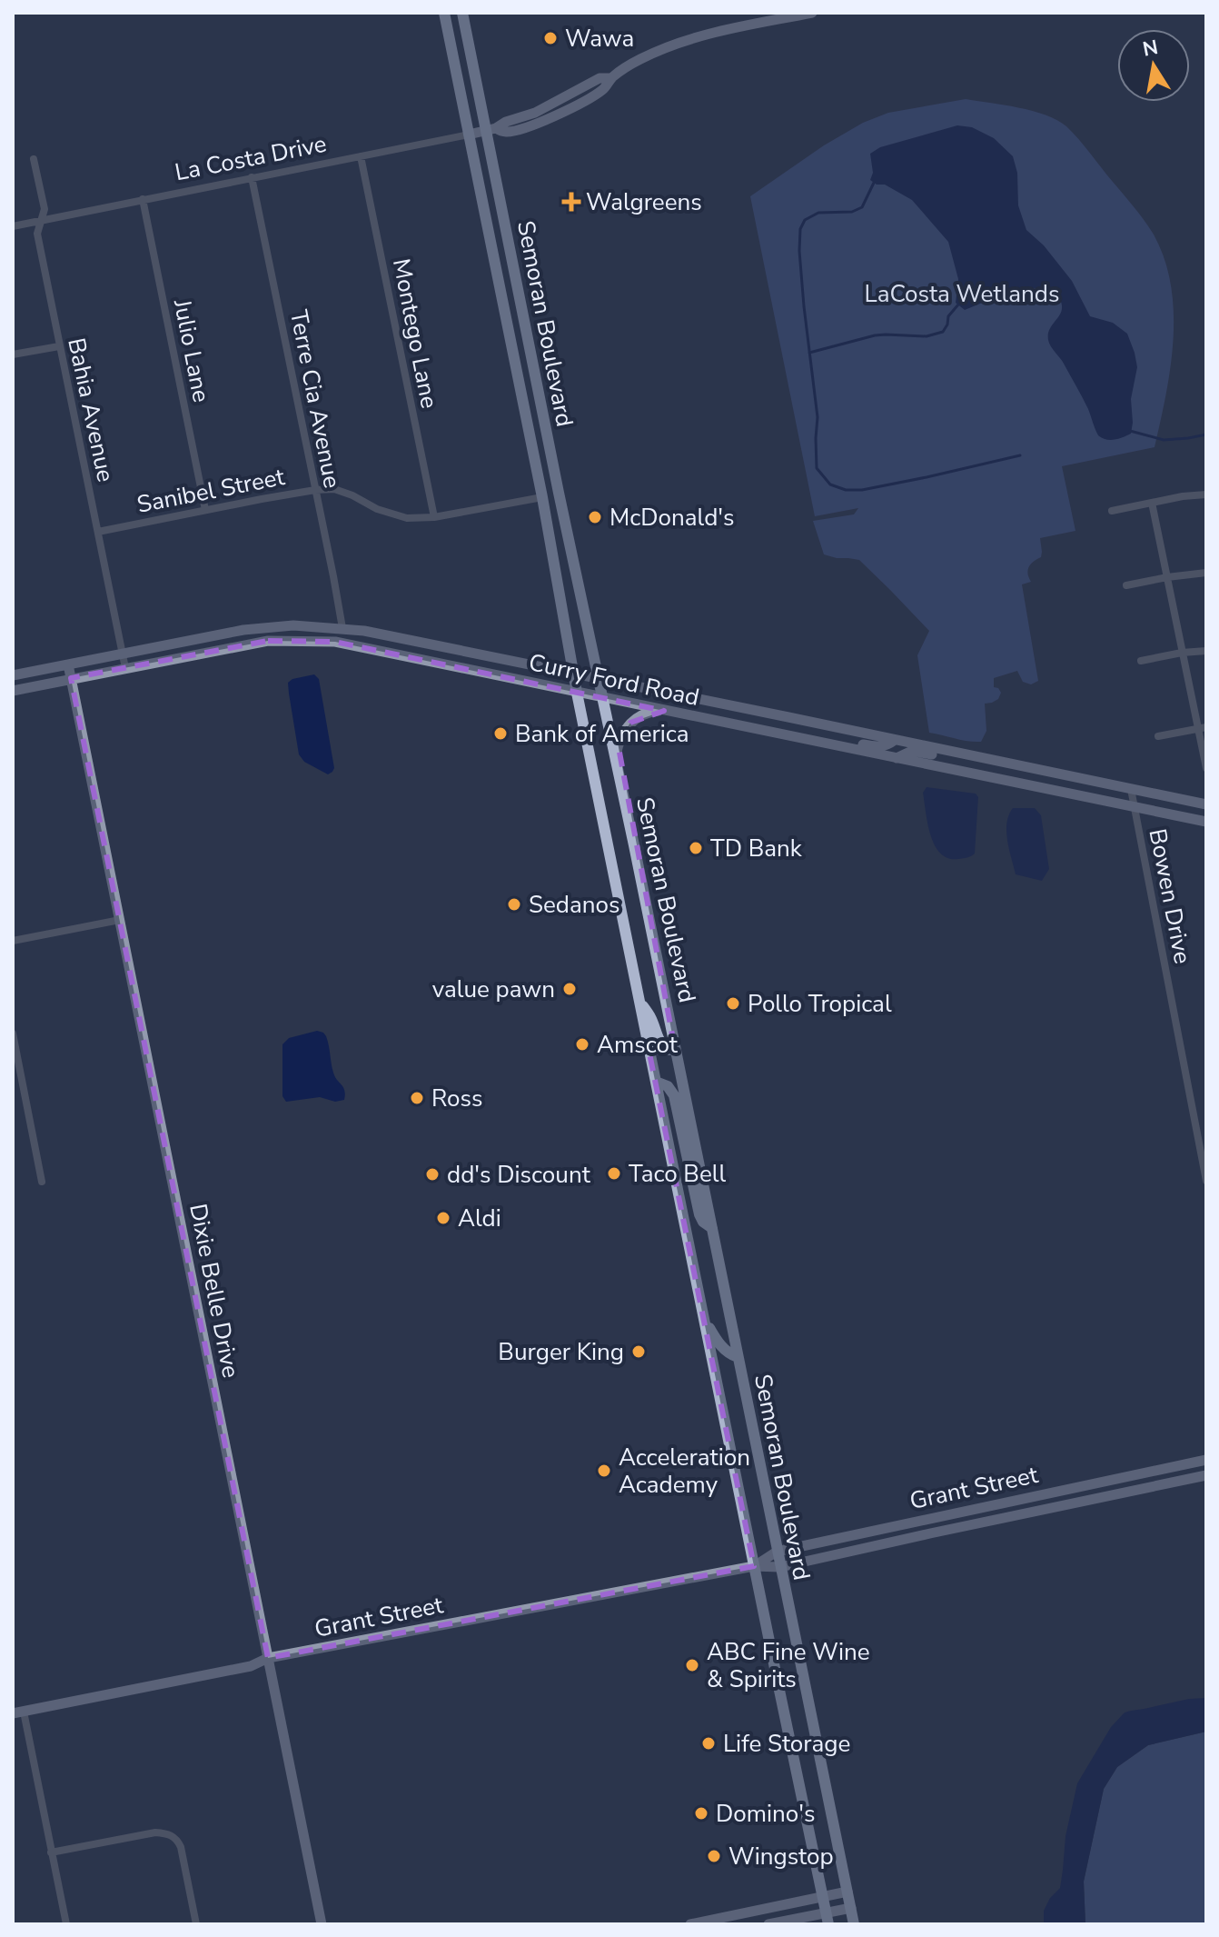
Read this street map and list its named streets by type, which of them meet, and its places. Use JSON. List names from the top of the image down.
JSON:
{
  "streets": {
    "main road": ["Semoran Boulevard"],
    "street": [
      "La Costa Drive",
      "Montego Lane",
      "Julio Lane",
      "Terre Cia Avenue",
      "Bahia Avenue",
      "Sanibel Street",
      "Curry Ford Road",
      "Bowen Drive",
      "Dixie Belle Drive",
      "Grant Street"
    ]
  },
  "crossings": [
    ["La Costa Drive", "Semoran Boulevard"],
    ["La Costa Drive", "Montego Lane"],
    ["La Costa Drive", "Julio Lane"],
    ["La Costa Drive", "Terre Cia Avenue"],
    ["La Costa Drive", "Bahia Avenue"],
    ["Semoran Boulevard", "Sanibel Street"],
    ["Semoran Boulevard", "Curry Ford Road"],
    ["Semoran Boulevard", "Grant Street"],
    ["Montego Lane", "Sanibel Street"],
    ["Julio Lane", "Sanibel Street"],
    ["Terre Cia Avenue", "Sanibel Street"],
    ["Terre Cia Avenue", "Curry Ford Road"],
    ["Bahia Avenue", "Sanibel Street"],
    ["Bahia Avenue", "Curry Ford Road"],
    ["Curry Ford Road", "Bowen Drive"],
    ["Curry Ford Road", "Dixie Belle Drive"],
    ["Dixie Belle Drive", "Grant Street"]
  ],
  "parks": ["LaCosta Wetlands"],
  "places": {
    "other": [
      "Wawa",
      "McDonald's",
      "Bank of America",
      "TD Bank",
      "Sedanos",
      "value pawn",
      "Pollo Tropical",
      "Amscot",
      "Ross",
      "Taco Bell",
      "dd's Discount",
      "Aldi",
      "Burger King",
      "Acceleration Academy",
      "ABC Fine Wine & Spirits",
      "Life Storage",
      "Domino's",
      "Wingstop"
    ],
    "health": ["Walgreens"]
  },
  "north": "top"
}
